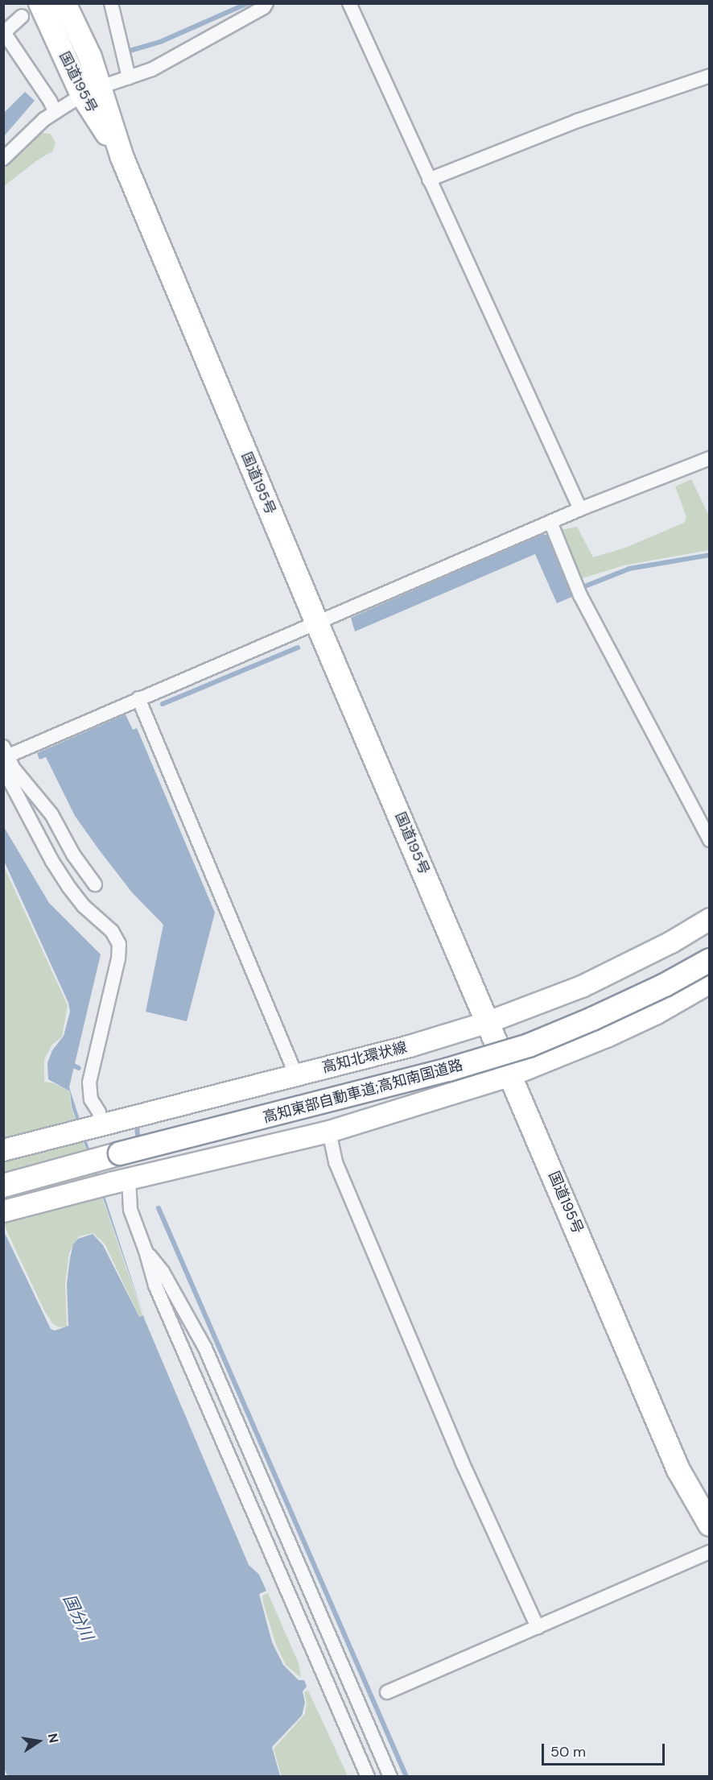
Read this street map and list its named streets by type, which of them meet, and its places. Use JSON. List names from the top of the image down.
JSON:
{
  "streets": {
    "highway": ["国道195号", "高知東部自動車道;高知南国道路"],
    "main road": ["高知北環状線"]
  },
  "crossings": [
    ["国道195号", "高知北環状線"]
  ],
  "water": ["国分川"],
  "scale_bar": "50 m",
  "north": "right"
}
